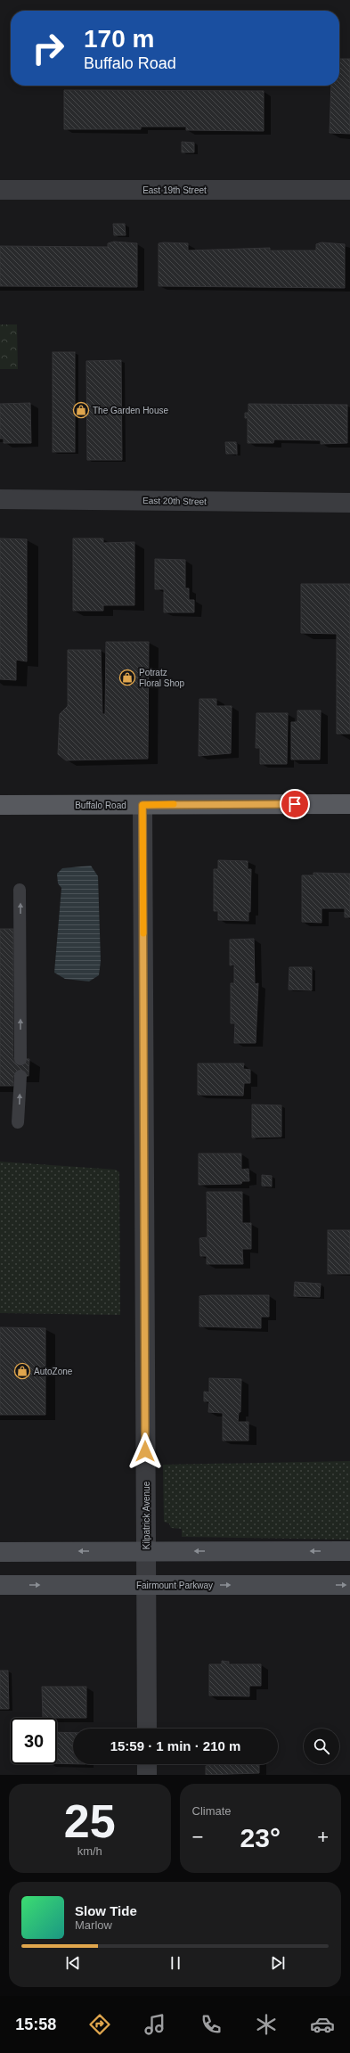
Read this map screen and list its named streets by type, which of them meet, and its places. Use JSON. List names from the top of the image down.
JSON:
{
  "streets": {
    "main road": ["Buffalo Road"],
    "street": [
      "East 19th Street",
      "East 20th Street",
      "Kilpatrick Avenue",
      "Fairmount Parkway"
    ]
  },
  "crossings": [
    ["Buffalo Road", "Kilpatrick Avenue"],
    ["Kilpatrick Avenue", "Fairmount Parkway"]
  ],
  "places": {
    "shop": ["The Garden House", "Potratz Floral Shop", "AutoZone"]
  },
  "page": {
    "turn": ["170 m", "Buffalo Road"],
    "limit": "30",
    "trip": "15:59 · 1 min · 210 m",
    "tile": [
      ["25", "km/h"],
      "Climate"
    ],
    "heat": ["−", "23°", "+"],
    "song": ["Slow Tide", "Marlow"],
    "tabs": "15:58"
  }
}
